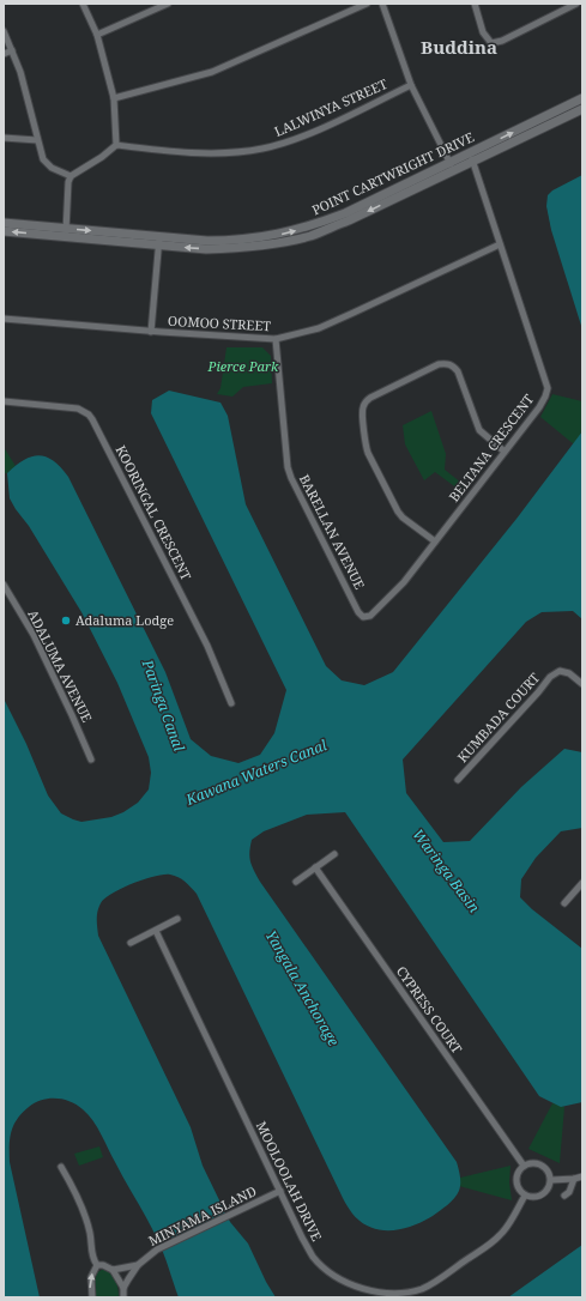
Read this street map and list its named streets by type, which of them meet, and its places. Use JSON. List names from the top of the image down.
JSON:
{
  "streets": {
    "main road": ["POINT CARTWRIGHT DRIVE"],
    "street": [
      "LALWINYA STREET",
      "OOMOO STREET",
      "BELTANA CRESCENT",
      "KOORINGAL CRESCENT",
      "BARELLAN AVENUE",
      "ADALUMA AVENUE",
      "KUMBADA COURT",
      "CYPRESS COURT",
      "MOOLOOLAH DRIVE",
      "MINYAMA ISLAND"
    ]
  },
  "crossings": [
    ["POINT CARTWRIGHT DRIVE", "BELTANA CRESCENT"],
    ["OOMOO STREET", "BELTANA CRESCENT"],
    ["OOMOO STREET", "BARELLAN AVENUE"],
    ["BELTANA CRESCENT", "BARELLAN AVENUE"],
    ["CYPRESS COURT", "MOOLOOLAH DRIVE"],
    ["MOOLOOLAH DRIVE", "MINYAMA ISLAND"]
  ],
  "districts": ["Buddina"],
  "water": [
    "Paringa Canal",
    "Kawana Waters Canal",
    "Waringa Basin",
    "Yangala Anchorage"
  ],
  "parks": ["Pierce Park"],
  "places": ["Adaluma Lodge"]
}
